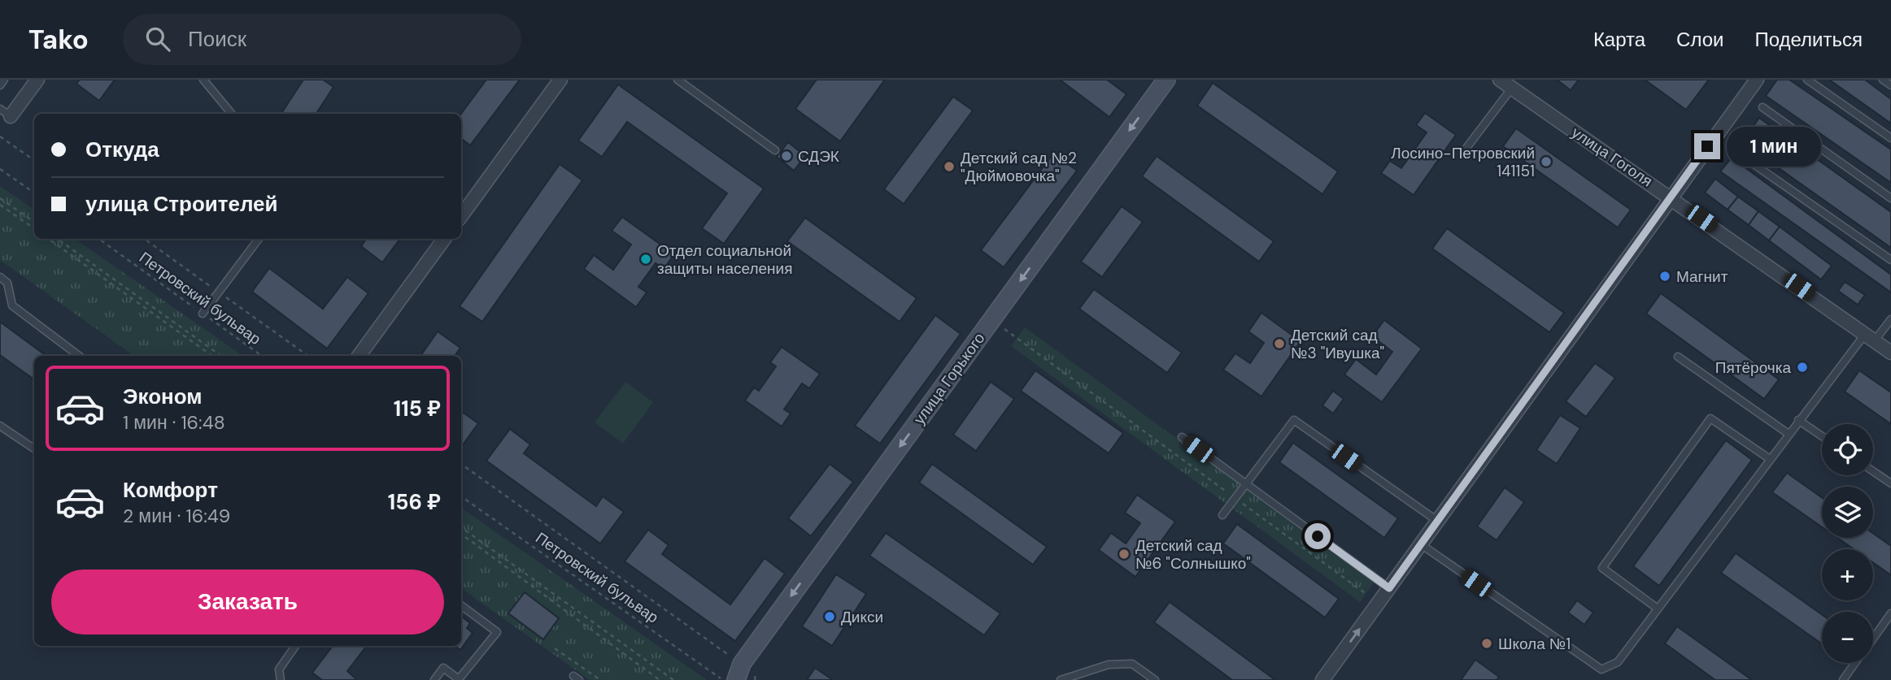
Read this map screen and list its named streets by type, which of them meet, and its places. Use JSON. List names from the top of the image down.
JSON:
{
  "streets": {
    "street": ["улица Гоголя", "улица Горького"],
    "path": ["Петровский бульвар"]
  },
  "one_way": ["улица Горького"],
  "places": [
    "СДЭК",
    "Лосино-Петровский 141151",
    "Детский сад №2 \"Дюймовочка\"",
    "Отдел социальной защиты населения",
    "Магнит",
    "Детский сад №3 \"Ивушка\"",
    "Пятёрочка",
    "Детский сад №6 \"Солнышко\"",
    "Дикси",
    "Школа №1"
  ],
  "page": {
    "header": "Tako",
    "search": "Поиск",
    "nav": ["Карта", "Слои", "Поделиться"],
    "banner": ["Откуда", "улица Строителей"],
    "bubble": "1 мин",
    "list": [
      {
        "name": "Эконом",
        "note": "1 мин · 16:48",
        "value": "115 ₽"
      },
      {
        "name": "Комфорт",
        "note": "2 мин · 16:49",
        "value": "156 ₽"
      }
    ],
    "map_buttons": ["+", "−"],
    "buttons": "Заказать"
  }
}
